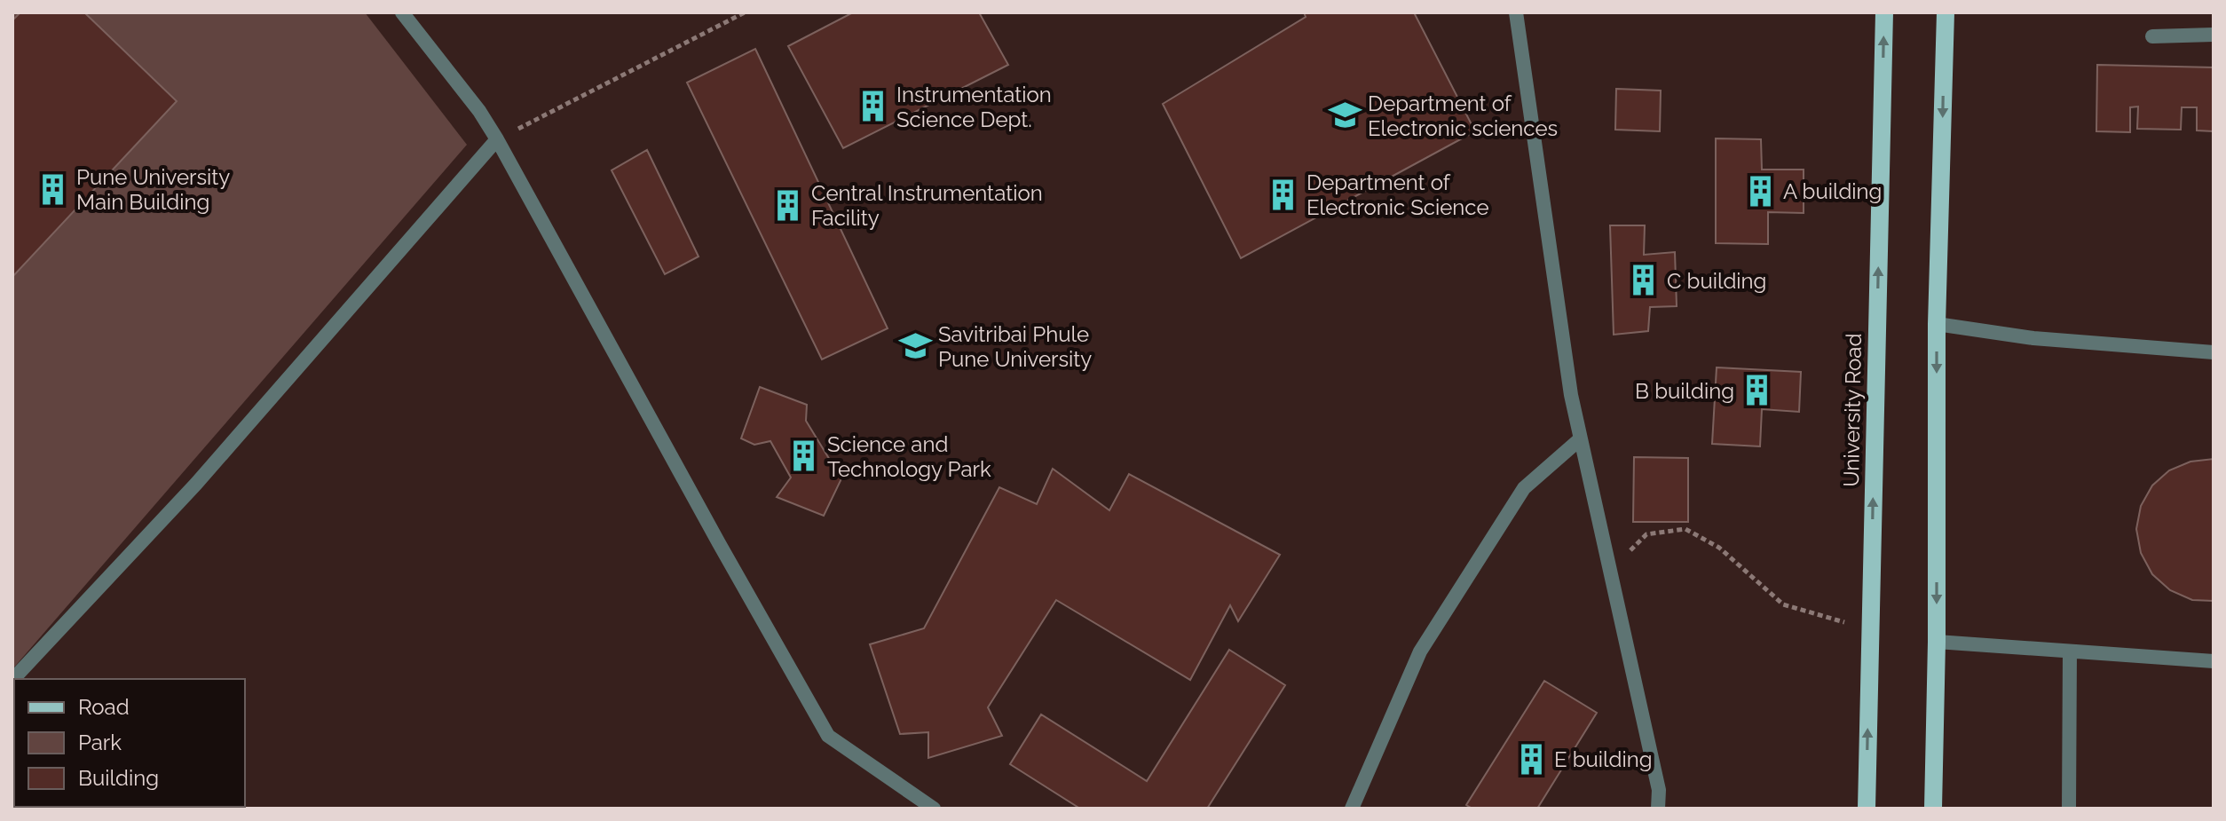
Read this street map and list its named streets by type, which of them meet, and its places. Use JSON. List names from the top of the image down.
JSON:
{
  "streets": {
    "main road": ["University Road"]
  },
  "places": {
    "building": [
      "Instrumentation Science Dept.",
      "Pune University Main Building",
      "A building",
      "Department of Electronic Science",
      "Central Instrumentation Facility",
      "C building",
      "B building",
      "Science and Technology Park",
      "E building"
    ],
    "school or university": ["Department of Electronic sciences", "Savitribai Phule Pune University"]
  },
  "legend": ["Road", "Park", "Building"]
}
